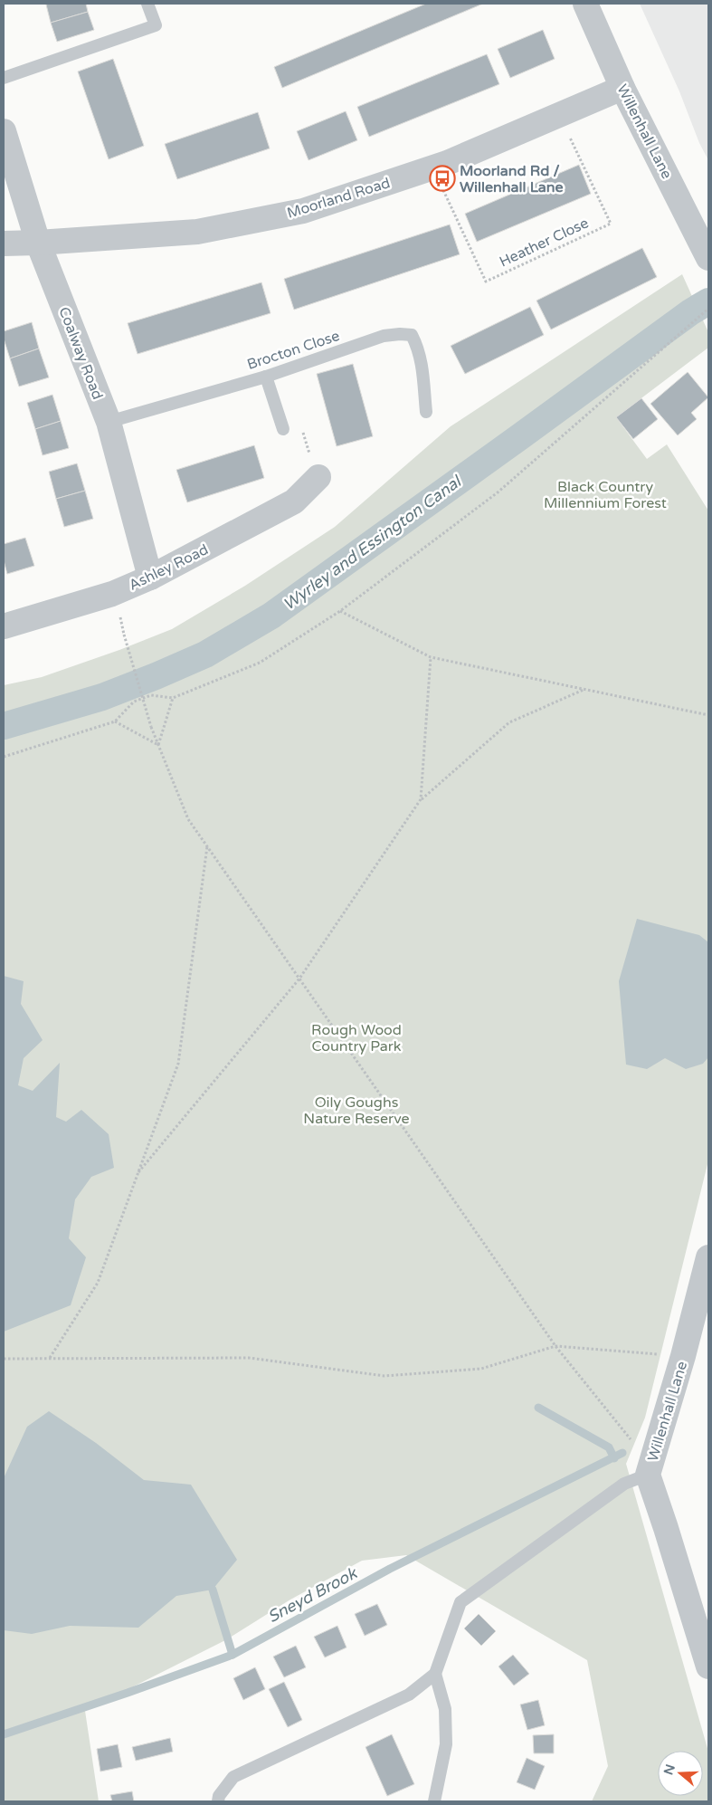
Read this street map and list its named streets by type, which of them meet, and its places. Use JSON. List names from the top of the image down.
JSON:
{
  "streets": {
    "street": [
      "Willenhall Lane",
      "Moorland Road",
      "Coalway Road",
      "Ashley Road"
    ],
    "lane": ["Brocton Close"],
    "path": ["Heather Close"]
  },
  "crossings": [
    ["Willenhall Lane", "Moorland Road"],
    ["Moorland Road", "Heather Close"],
    ["Moorland Road", "Coalway Road"],
    ["Brocton Close", "Coalway Road"],
    ["Coalway Road", "Ashley Road"]
  ],
  "water": ["Wyrley and Essington Canal", "Sneyd Brook"],
  "parks": ["Black Country Millennium Forest", "Rough Wood Country Park", "Oily Goughs Nature Reserve"],
  "places": {
    "bus stop": ["Moorland Rd / Willenhall Lane"]
  },
  "north": "left"
}
